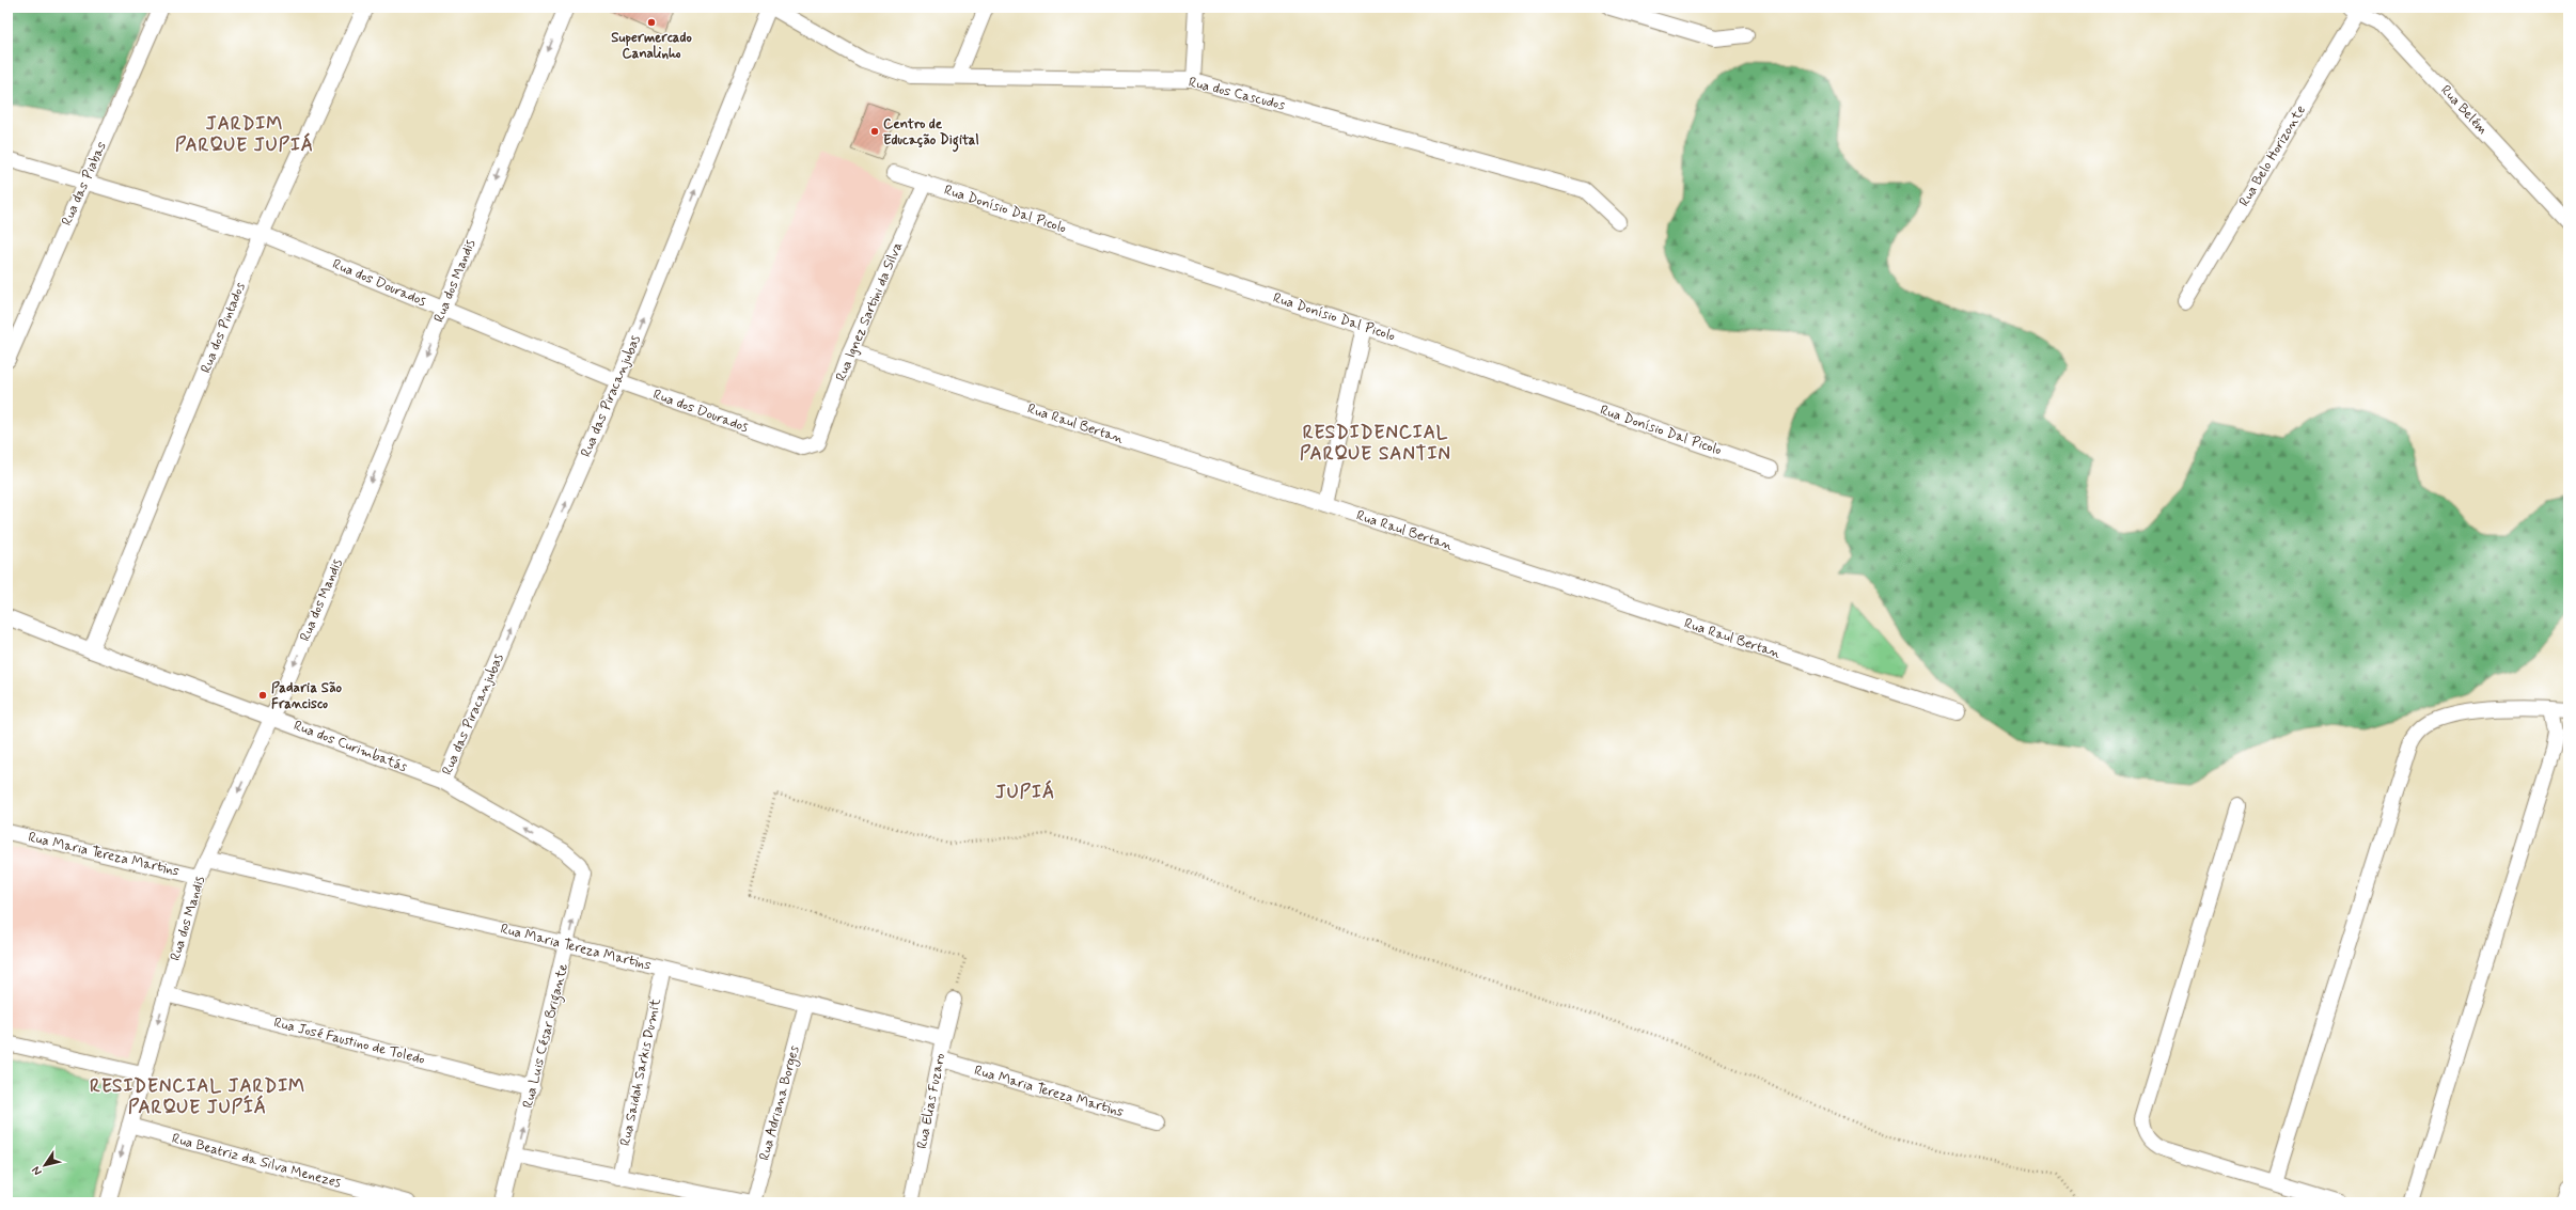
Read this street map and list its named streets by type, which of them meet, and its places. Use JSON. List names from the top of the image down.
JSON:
{
  "streets": {
    "street": [
      "Rua dos Cascudos",
      "Rua Belém",
      "Rua Belo Horizonte",
      "Rua das Piabas",
      "Rua Donísio Dal Picolo",
      "Rua dos Mandis",
      "Rua dos Dourados",
      "Rua Ignez Sartini da Silva",
      "Rua dos Pintados",
      "Rua das Piracanjubas",
      "Rua Raul Bertan",
      "Rua dos Curimbatás",
      "Rua Maria Tereza Martins",
      "Rua Luis César Brigante",
      "Rua José Faustino de Toledo",
      "Rua Saidah Sarkis Dumit",
      "Rua Elias Fuzaro",
      "Rua Adriana Borges",
      "Rua Beatriz da Silva Menezes"
    ]
  },
  "crossings": [
    ["Rua Belém", "Rua Belo Horizonte"],
    ["Rua das Piabas", "Rua dos Dourados"],
    ["Rua Donísio Dal Picolo", "Rua Ignez Sartini da Silva"],
    ["Rua dos Mandis", "Rua dos Dourados"],
    ["Rua dos Mandis", "Rua dos Curimbatás"],
    ["Rua dos Mandis", "Rua Maria Tereza Martins"],
    ["Rua dos Mandis", "Rua José Faustino de Toledo"],
    ["Rua dos Mandis", "Rua Beatriz da Silva Menezes"],
    ["Rua dos Dourados", "Rua Ignez Sartini da Silva"],
    ["Rua dos Dourados", "Rua dos Pintados"],
    ["Rua dos Dourados", "Rua das Piracanjubas"],
    ["Rua Ignez Sartini da Silva", "Rua Raul Bertan"],
    ["Rua dos Pintados", "Rua dos Curimbatás"],
    ["Rua das Piracanjubas", "Rua dos Curimbatás"],
    ["Rua dos Curimbatás", "Rua Luis César Brigante"],
    ["Rua Maria Tereza Martins", "Rua Luis César Brigante"],
    ["Rua Maria Tereza Martins", "Rua Saidah Sarkis Dumit"],
    ["Rua Maria Tereza Martins", "Rua Elias Fuzaro"],
    ["Rua Maria Tereza Martins", "Rua Adriana Borges"],
    ["Rua Luis César Brigante", "Rua José Faustino de Toledo"]
  ],
  "one_way": ["Rua dos Mandis", "Rua das Piracanjubas", "Rua Luis César Brigante"],
  "districts": [
    "JARDIM PARQUE JUPIÁ",
    "RESDIDENCIAL PARQUE SANTIN",
    "JUPIÁ",
    "RESIDENCIAL JARDIM PARQUE JUPÍÁ"
  ],
  "places": ["Supermercado Canalinho", "Centro de Educação Digital", "Padaria São Francisco"],
  "north": "bottom left"
}
